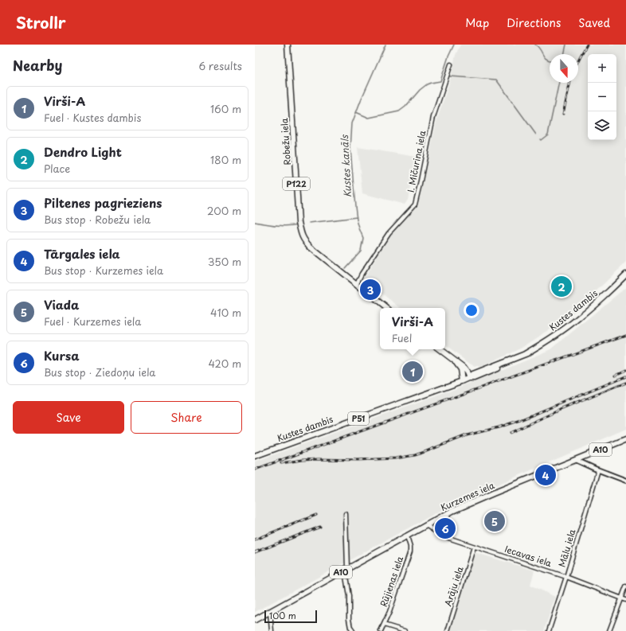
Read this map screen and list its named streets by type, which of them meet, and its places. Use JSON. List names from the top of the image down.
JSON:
{
  "streets": {
    "main road": [
      "Robežu iela",
      "P122",
      "Kustes dambis",
      "P51",
      "A10",
      "Kurzemes iela"
    ],
    "street": [
      "I. Mičurina iela",
      "Mālu iela",
      "Iecavas iela",
      "Rūjienas iela",
      "Arāju iela"
    ]
  },
  "crossings": [
    ["Robežu iela", "I. Mičurina iela"],
    ["Kurzemes iela", "Iecavas iela"],
    ["Kurzemes iela", "Rūjienas iela"],
    ["Mālu iela", "Iecavas iela"],
    ["Iecavas iela", "Arāju iela"]
  ],
  "water": ["Kustes kanāls"],
  "scale_bar": "100 m",
  "north": "bottom",
  "page": {
    "header": "Strollr",
    "nav": ["Map", "Directions", "Saved"],
    "heading": ["Nearby", "6 results"],
    "map_buttons": ["+", "−"],
    "list": [
      {
        "mark": "1",
        "name": "Virši-A",
        "note": "Fuel · Kustes dambis",
        "value": "160 m"
      },
      {
        "mark": "2",
        "name": "Dendro Light",
        "note": "Place",
        "value": "180 m"
      },
      {
        "mark": "3",
        "name": "Piltenes pagrieziens",
        "note": "Bus stop · Robežu iela",
        "value": "200 m"
      },
      {
        "mark": "4",
        "name": "Tārgales iela",
        "note": "Bus stop · Kurzemes iela",
        "value": "350 m"
      },
      {
        "mark": "5",
        "name": "Viada",
        "note": "Fuel · Kurzemes iela",
        "value": "410 m"
      },
      {
        "mark": "6",
        "name": "Kursa",
        "note": "Bus stop · Ziedoņu iela",
        "value": "420 m"
      }
    ],
    "pins": [
      "2",
      "3",
      "1",
      "4",
      "5",
      "6"
    ],
    "popup": ["Virši-A", "Fuel"],
    "buttons": ["Save", "Share"],
    "scale": "100 m"
  }
}
